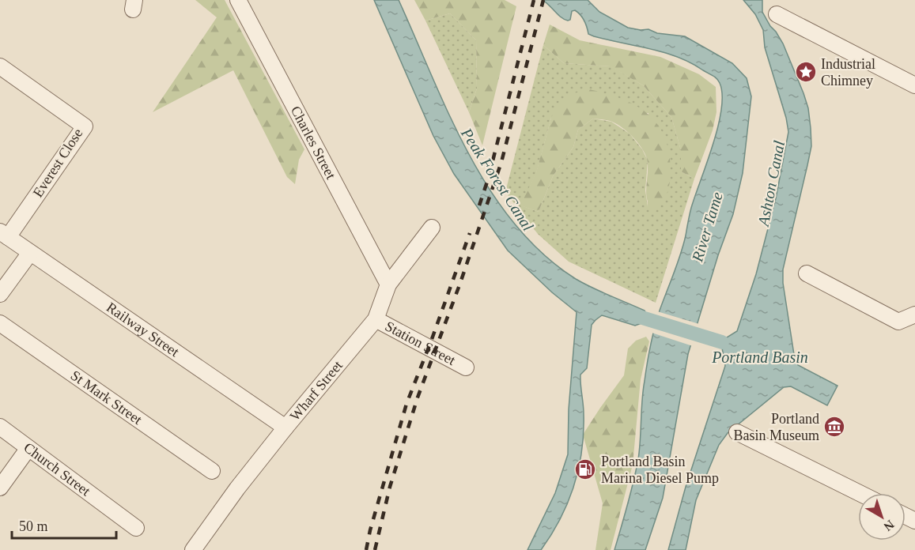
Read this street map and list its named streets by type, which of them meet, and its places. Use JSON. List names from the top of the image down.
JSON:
{
  "streets": {
    "street": [
      "Charles Street",
      "Everest Close",
      "Railway Street",
      "Station Street",
      "Wharf Street",
      "St Mark Street",
      "Church Street"
    ]
  },
  "crossings": [
    ["Charles Street", "Wharf Street"],
    ["Everest Close", "Railway Street"],
    ["Railway Street", "Wharf Street"],
    ["Station Street", "Wharf Street"]
  ],
  "water": [
    "Peak Forest Canal",
    "Ashton Canal",
    "River Tame",
    "Portland Basin"
  ],
  "places": {
    "place": ["Industrial Chimney"],
    "museum": ["Portland Basin Museum"],
    "fuel station": ["Portland Basin Marina Diesel Pump"]
  },
  "scale_bar": "50 m",
  "north": "bottom right"
}
